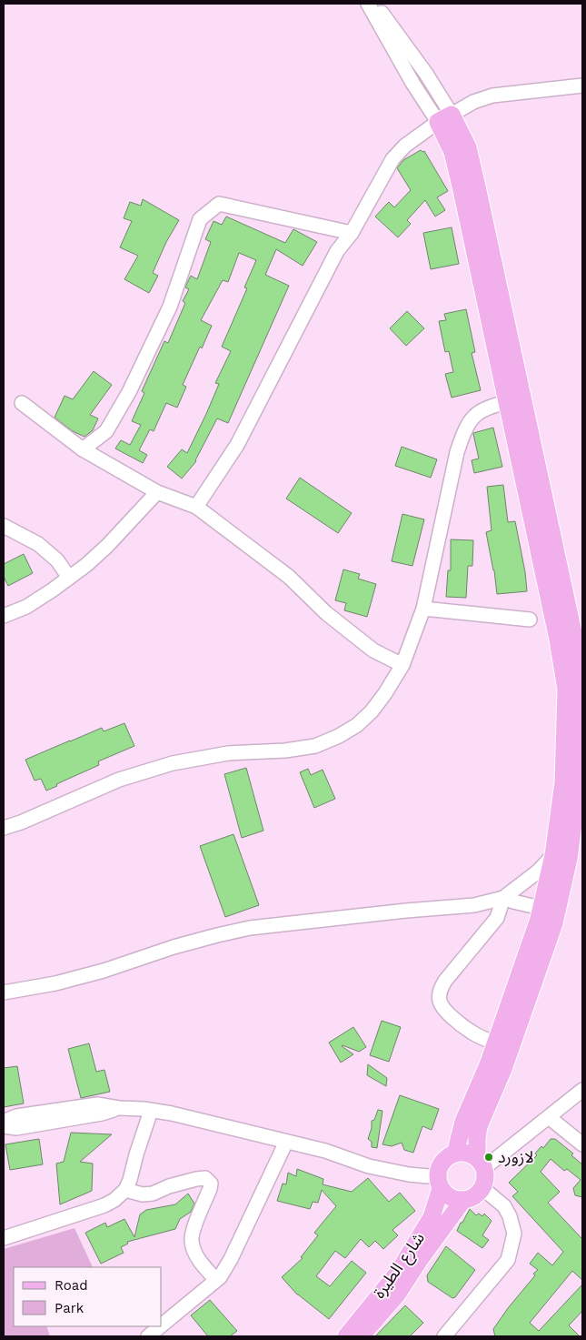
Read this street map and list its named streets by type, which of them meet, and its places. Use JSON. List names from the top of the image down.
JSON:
{
  "streets": {
    "main road": ["شارع الطيرة"]
  },
  "places": ["لازورد"],
  "legend": ["Road", "Park"]
}
